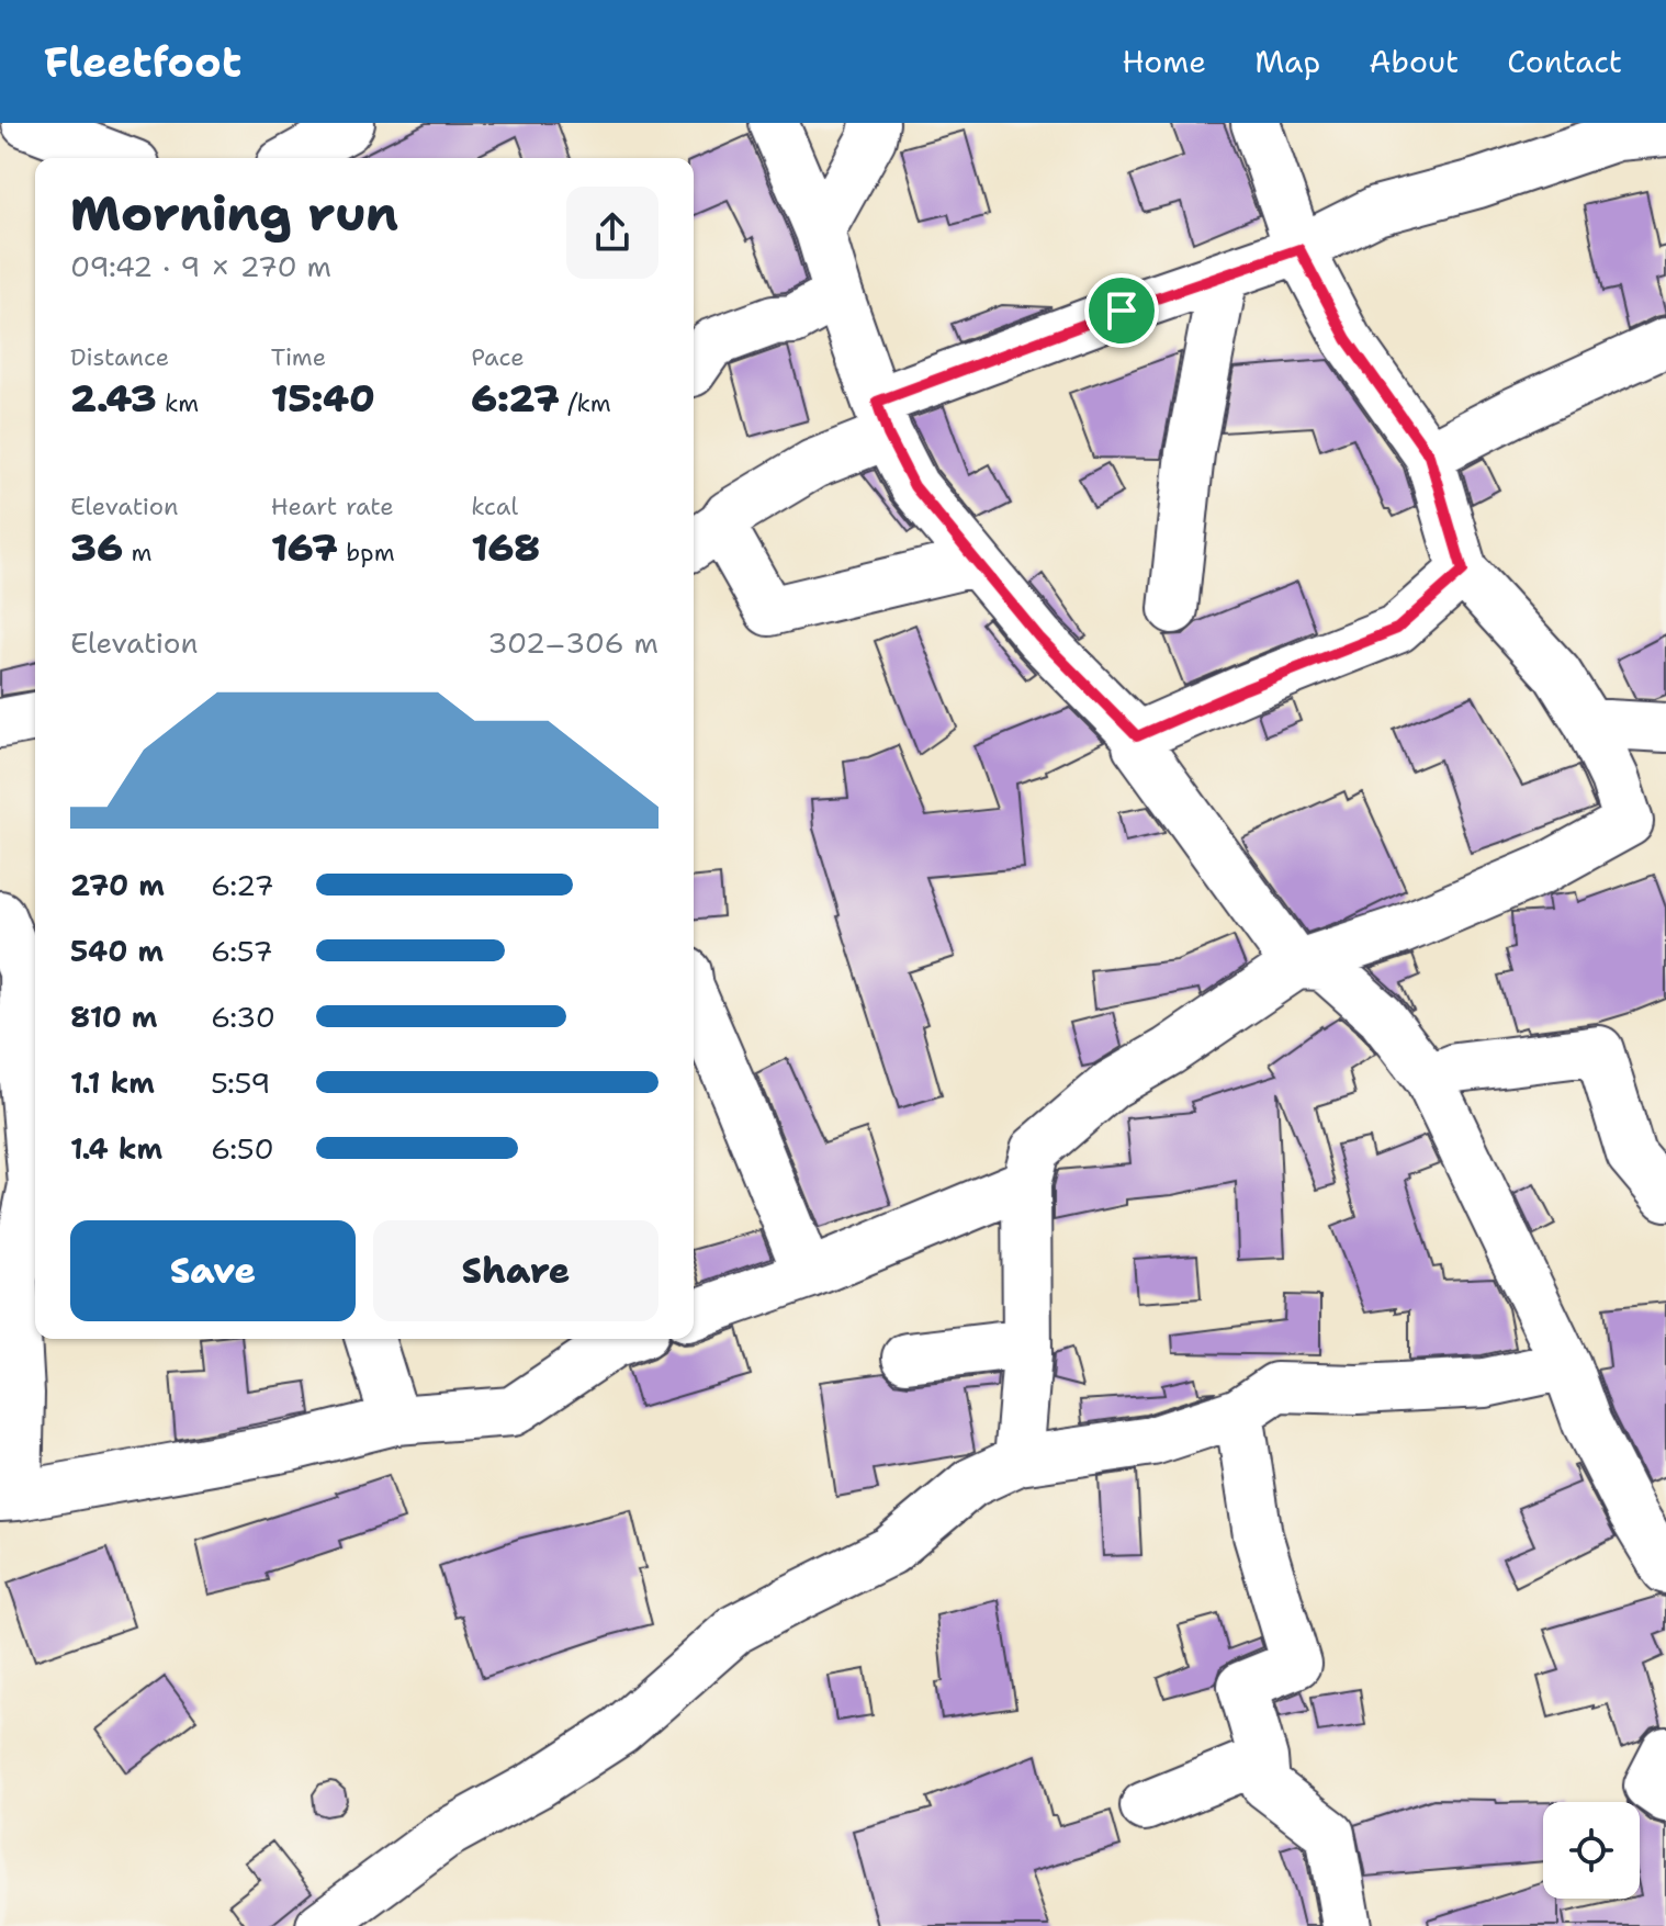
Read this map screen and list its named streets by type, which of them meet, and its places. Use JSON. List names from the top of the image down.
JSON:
{
  "page": {
    "header": "Fleetfoot",
    "nav": [
      "Home",
      "Map",
      "About",
      "Contact"
    ],
    "heading": ["Morning run", "09:42 · 9 × 270 m"],
    "stats": [
      ["Distance", "2.43 km"],
      ["Time", "15:40"],
      ["Pace", "6:27 /km"],
      ["Elevation", "36 m"],
      ["Heart rate", "167 bpm"],
      ["kcal", "168"]
    ],
    "chart": ["Elevation", "302–306 m"],
    "list": [
      {
        "name": "270 m",
        "note": "6:27"
      },
      {
        "name": "540 m",
        "note": "6:57"
      },
      {
        "name": "810 m",
        "note": "6:30"
      },
      {
        "name": "1.1 km",
        "note": "5:59"
      },
      {
        "name": "1.4 km",
        "note": "6:50"
      }
    ],
    "buttons": ["Save", "Share"]
  }
}
